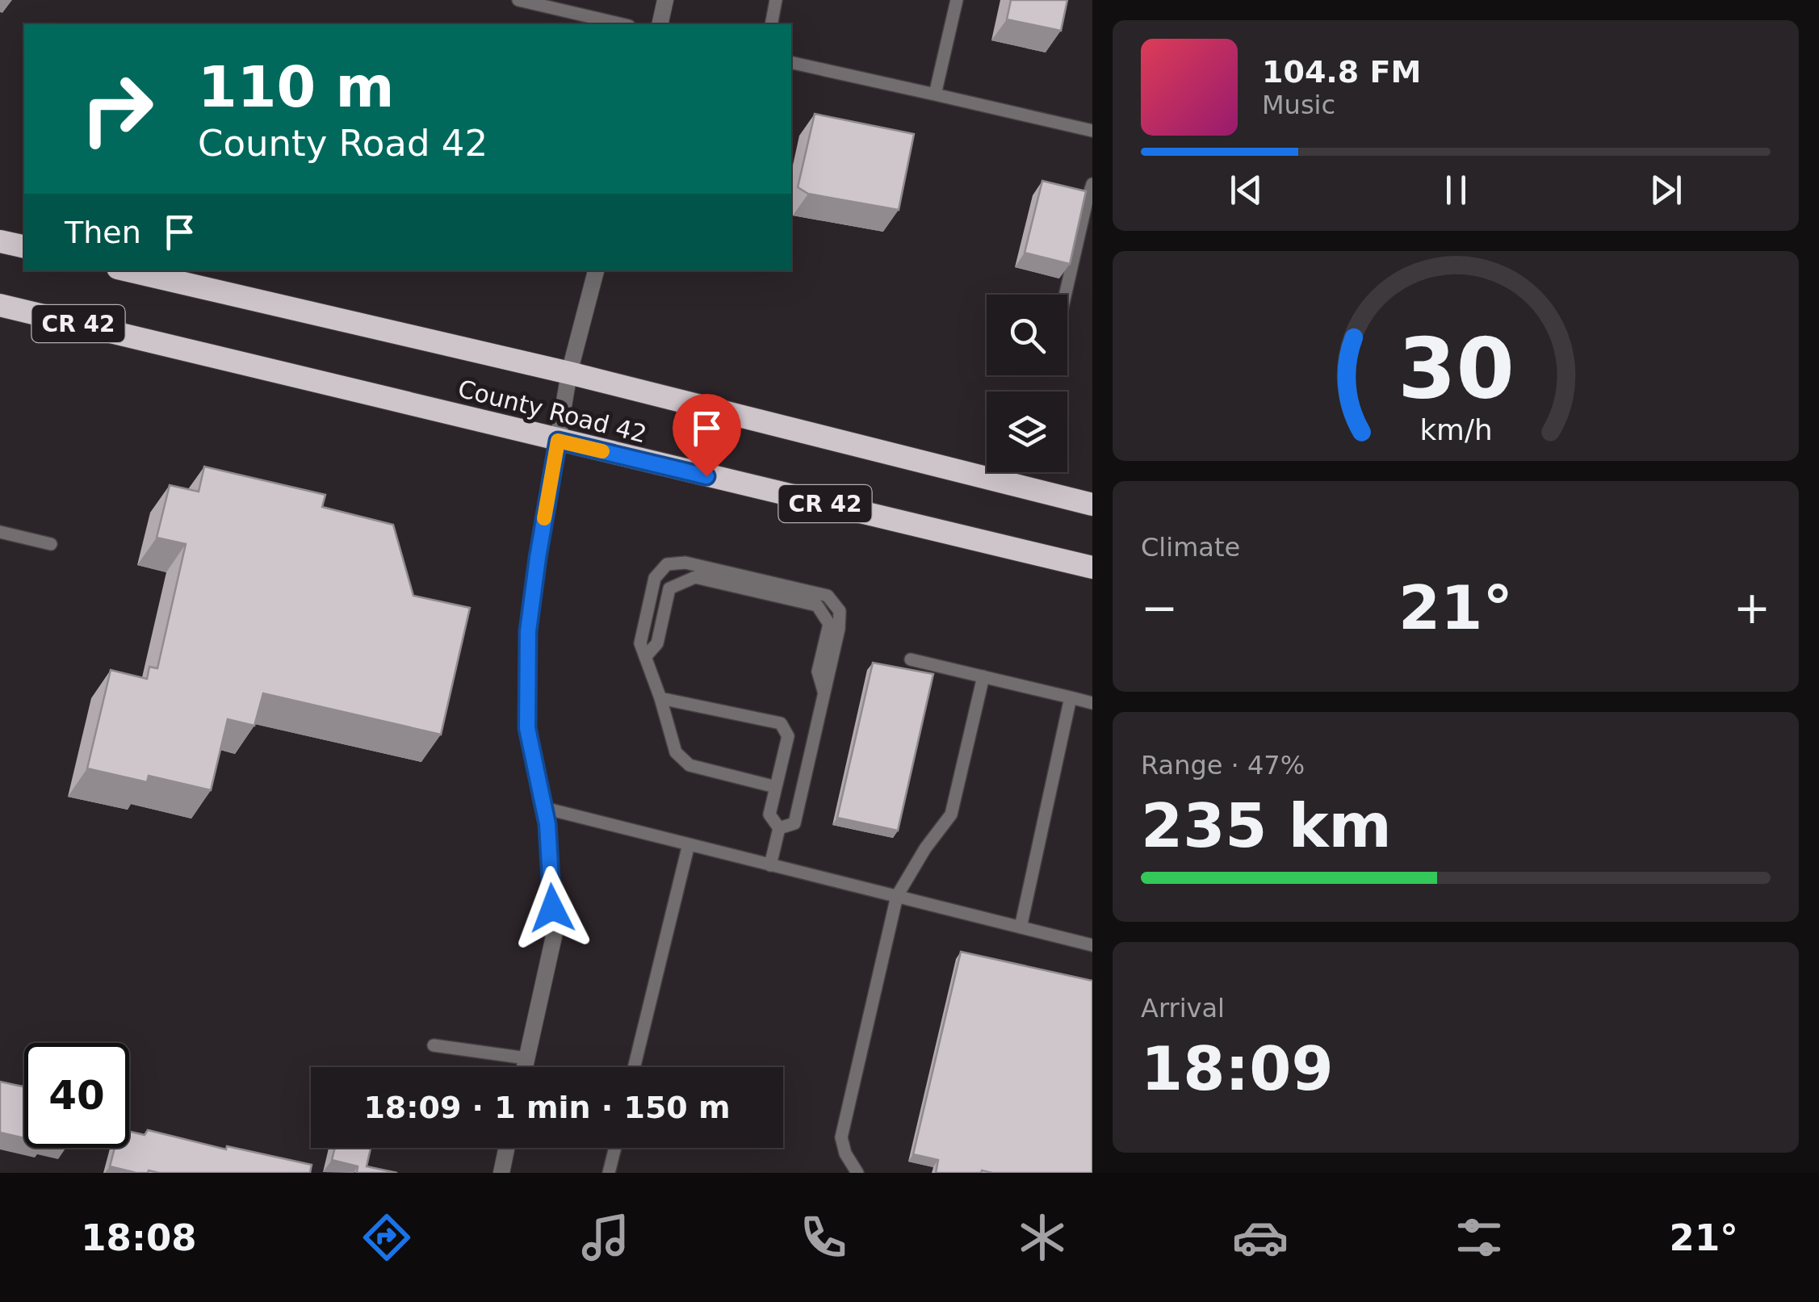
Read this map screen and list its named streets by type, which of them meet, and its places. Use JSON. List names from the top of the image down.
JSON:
{
  "streets": {
    "highway": ["CR 42", "County Road 42"]
  },
  "page": {
    "turn": ["110 m", "County Road 42"],
    "song": ["104.8 FM", "Music"],
    "then": "Then",
    "tile": [
      "Climate",
      ["Range · 47%", "235 km"],
      ["Arrival", "18:09"]
    ],
    "heat": ["−", "21°", "+"],
    "limit": "40",
    "trip": "18:09 · 1 min · 150 m",
    "tabs": ["18:08", "21°"],
    "gauge": ["30", "km/h"]
  }
}
